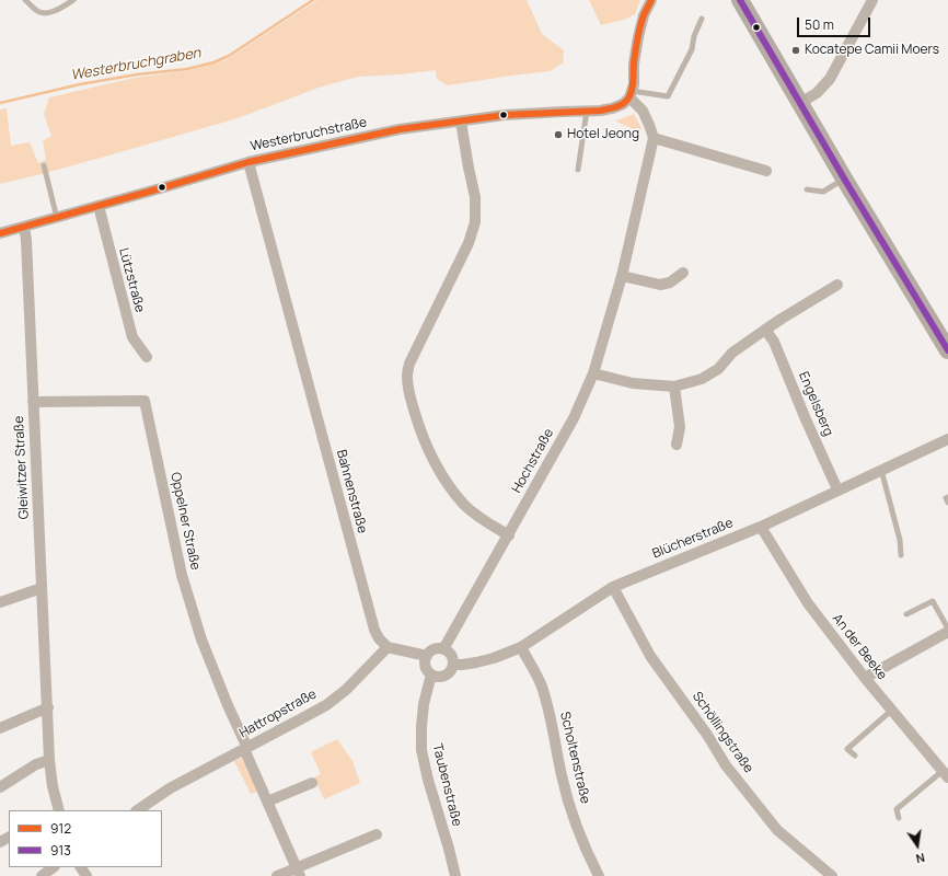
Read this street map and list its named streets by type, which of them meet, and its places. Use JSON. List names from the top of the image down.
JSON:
{
  "streets": {
    "street": [
      "Westerbruchstraße",
      "Lützstraße",
      "Engelsberg",
      "Hochstraße",
      "Gleiwitzer Straße",
      "Bahnenstraße",
      "Oppelner Straße",
      "Blücherstraße",
      "An der Beeke",
      "Hattropstraße",
      "Schöllingstraße",
      "Scholtenstraße",
      "Taubenstraße"
    ]
  },
  "crossings": [
    ["Westerbruchstraße", "Lützstraße"],
    ["Westerbruchstraße", "Gleiwitzer Straße"],
    ["Westerbruchstraße", "Bahnenstraße"],
    ["Engelsberg", "Blücherstraße"],
    ["Hochstraße", "Blücherstraße"],
    ["Hochstraße", "Taubenstraße"],
    ["Gleiwitzer Straße", "Oppelner Straße"],
    ["Bahnenstraße", "Hattropstraße"],
    ["Oppelner Straße", "Hattropstraße"],
    ["Blücherstraße", "An der Beeke"],
    ["Blücherstraße", "Schöllingstraße"],
    ["Blücherstraße", "Scholtenstraße"],
    ["Blücherstraße", "Taubenstraße"]
  ],
  "water": ["Westerbruchgraben"],
  "places": ["Kocatepe Camii Moers", "Hotel Jeong"],
  "lines": ["transit line 912", "transit line 913"],
  "legend": ["912", "913"],
  "scale_bar": "50 m",
  "north": "bottom"
}
